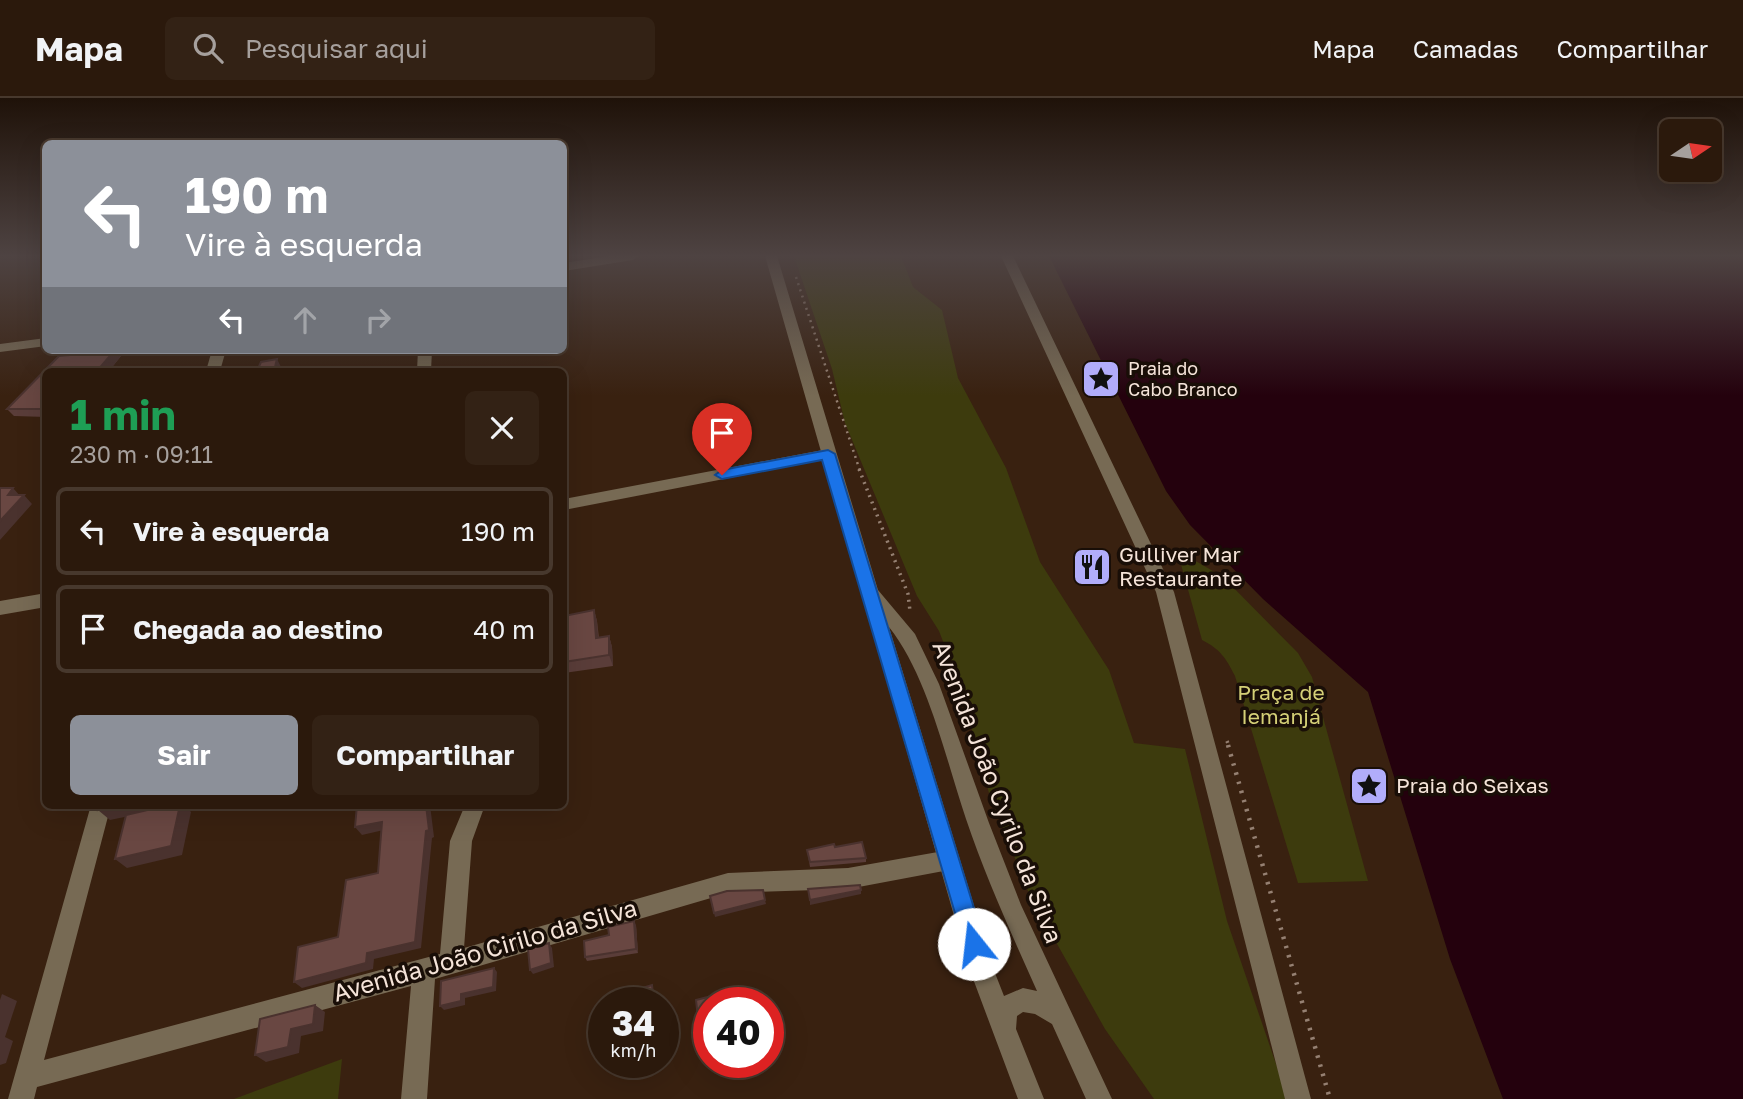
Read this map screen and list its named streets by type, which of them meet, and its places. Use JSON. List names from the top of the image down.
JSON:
{
  "streets": {
    "street": ["Avenida João Cyrilo da Silva", "Avenida João Cirilo da Silva"]
  },
  "crossings": [
    ["Avenida João Cyrilo da Silva", "Avenida João Cirilo da Silva"]
  ],
  "parks": ["Praça de Iemanjá"],
  "places": {
    "place": ["Praia do Cabo Branco", "Praia do Seixas"],
    "restaurant": ["Gulliver Mar Restaurante"]
  },
  "north": "right",
  "page": {
    "header": "Mapa",
    "search": "Pesquisar aqui",
    "nav": ["Mapa", "Camadas", "Compartilhar"],
    "turn": ["190 m", "Vire à esquerda"],
    "heading": ["1 min", "230 m · 09:11"],
    "list": [
      {
        "name": "Vire à esquerda",
        "value": "190 m"
      },
      {
        "name": "Chegada ao destino",
        "value": "40 m"
      }
    ],
    "buttons": ["Sair", "Compartilhar"],
    "speed": "34 km/h",
    "limit": "40"
  }
}
